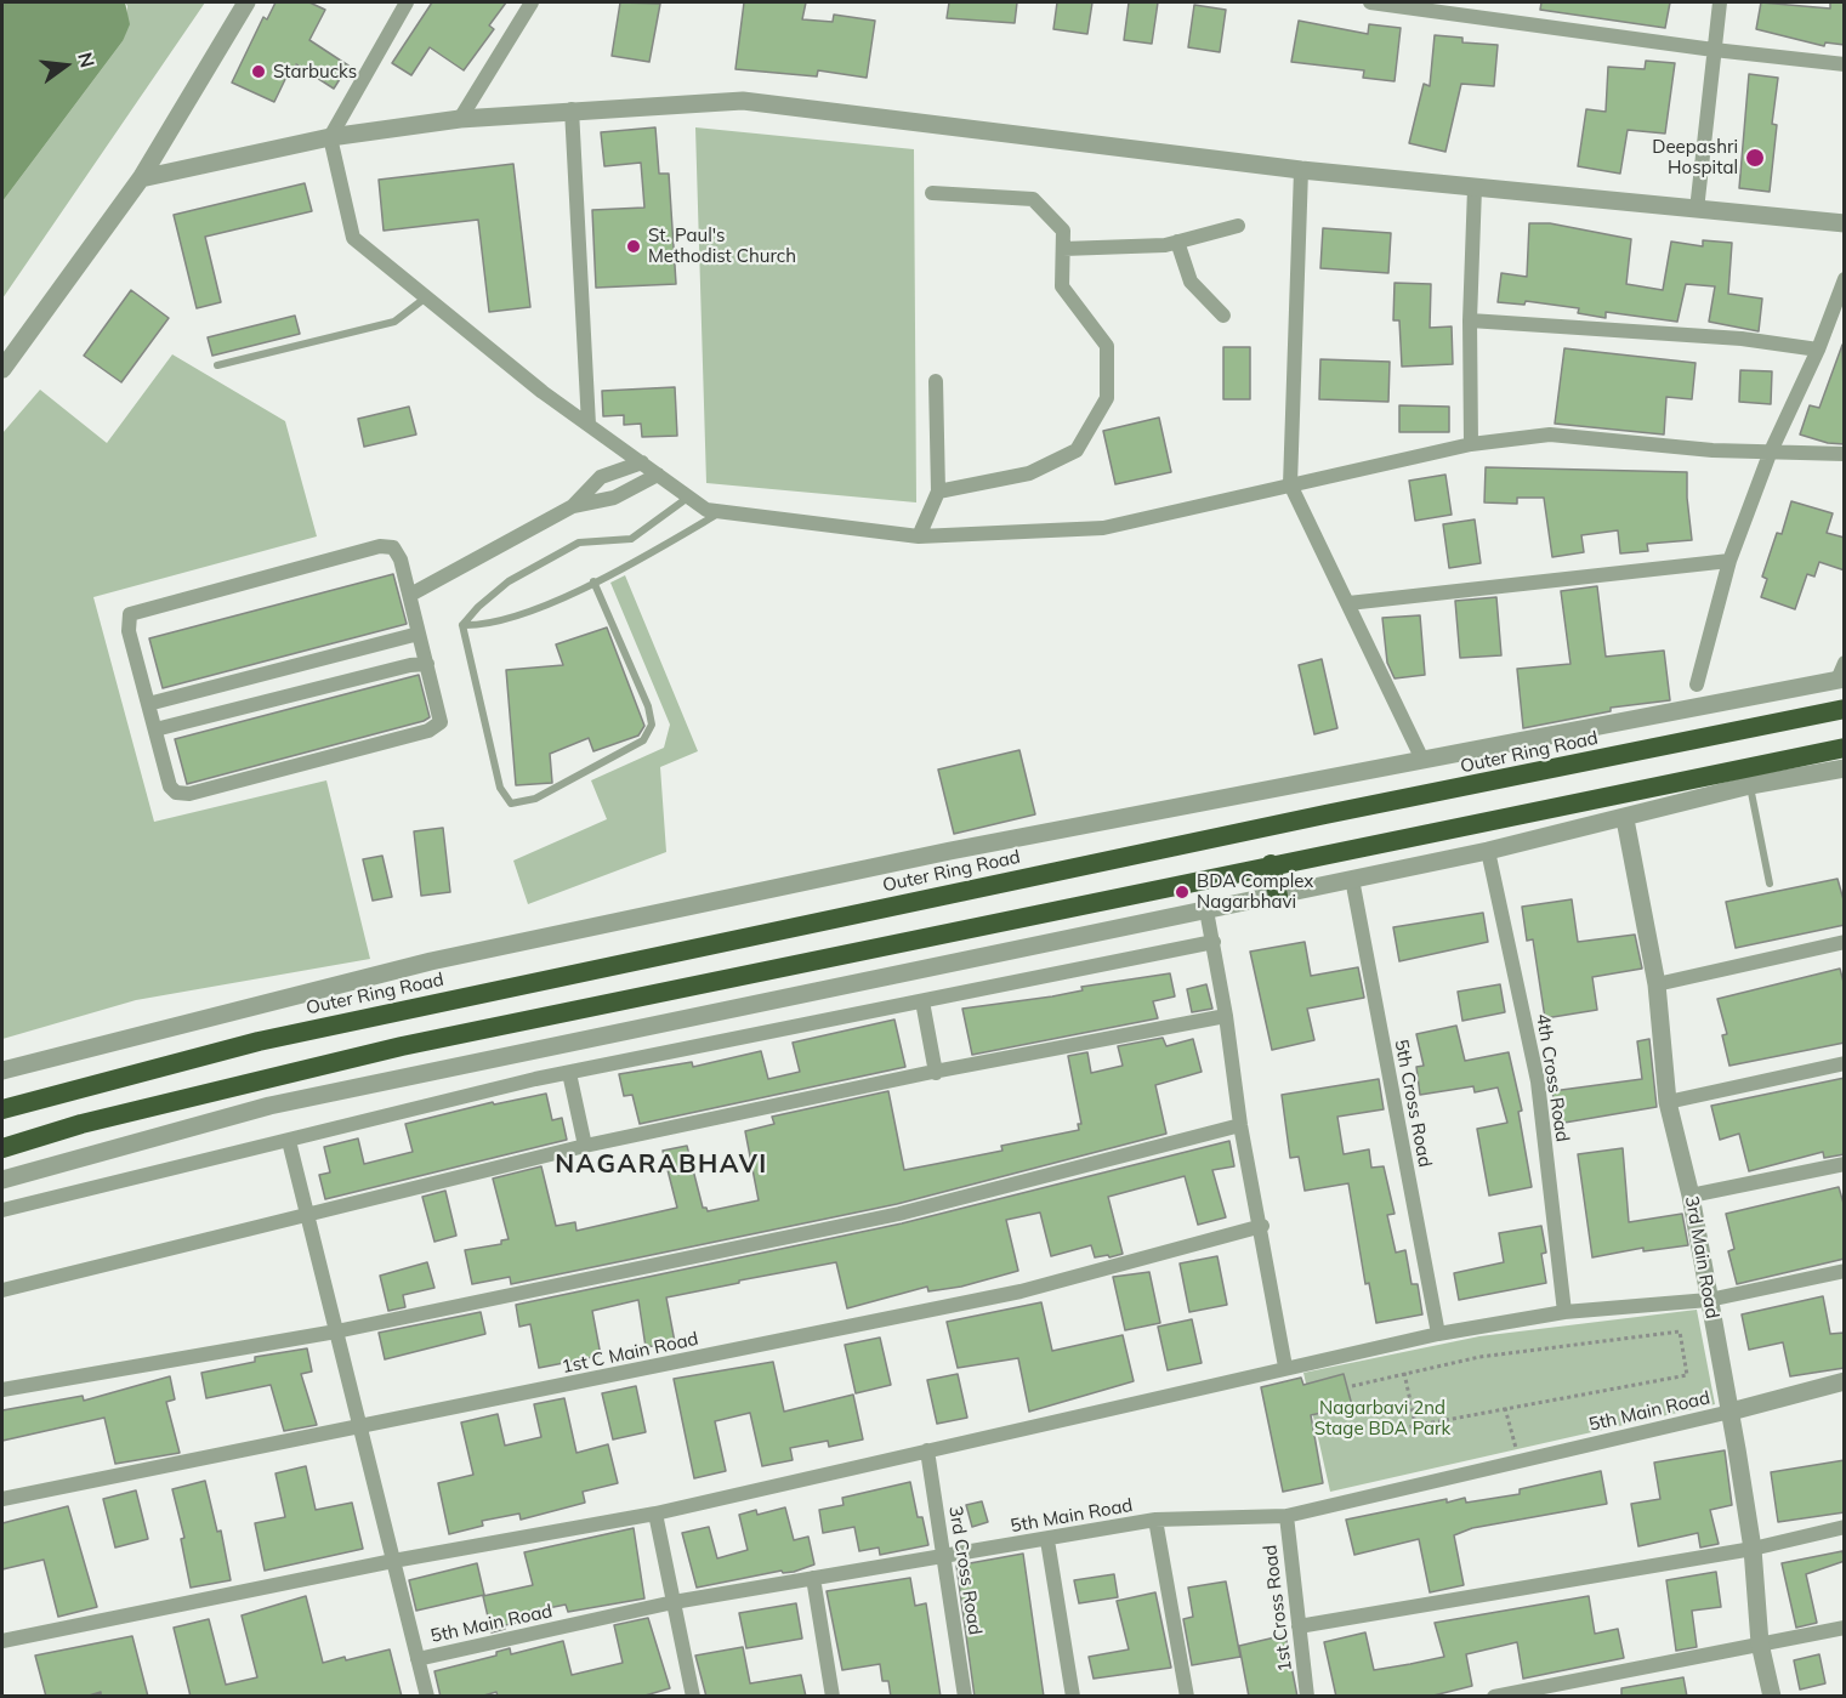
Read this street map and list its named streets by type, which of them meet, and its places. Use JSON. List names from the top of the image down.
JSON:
{
  "streets": {
    "highway": ["Outer Ring Road"],
    "street": [
      "4th Cross Road",
      "5th Cross Road",
      "3rd Main Road",
      "1st C Main Road",
      "5th Main Road",
      "3rd Cross Road",
      "1st Cross Road"
    ]
  },
  "crossings": [
    ["3rd Main Road", "5th Main Road"],
    ["5th Main Road", "3rd Cross Road"],
    ["5th Main Road", "1st Cross Road"]
  ],
  "districts": ["NAGARABHAVI"],
  "parks": ["Nagarbavi 2nd Stage BDA Park"],
  "places": [
    "Starbucks",
    "Deepashri Hospital",
    "St. Paul's Methodist Church",
    "BDA Complex Nagarbhavi"
  ],
  "north": "right"
}
